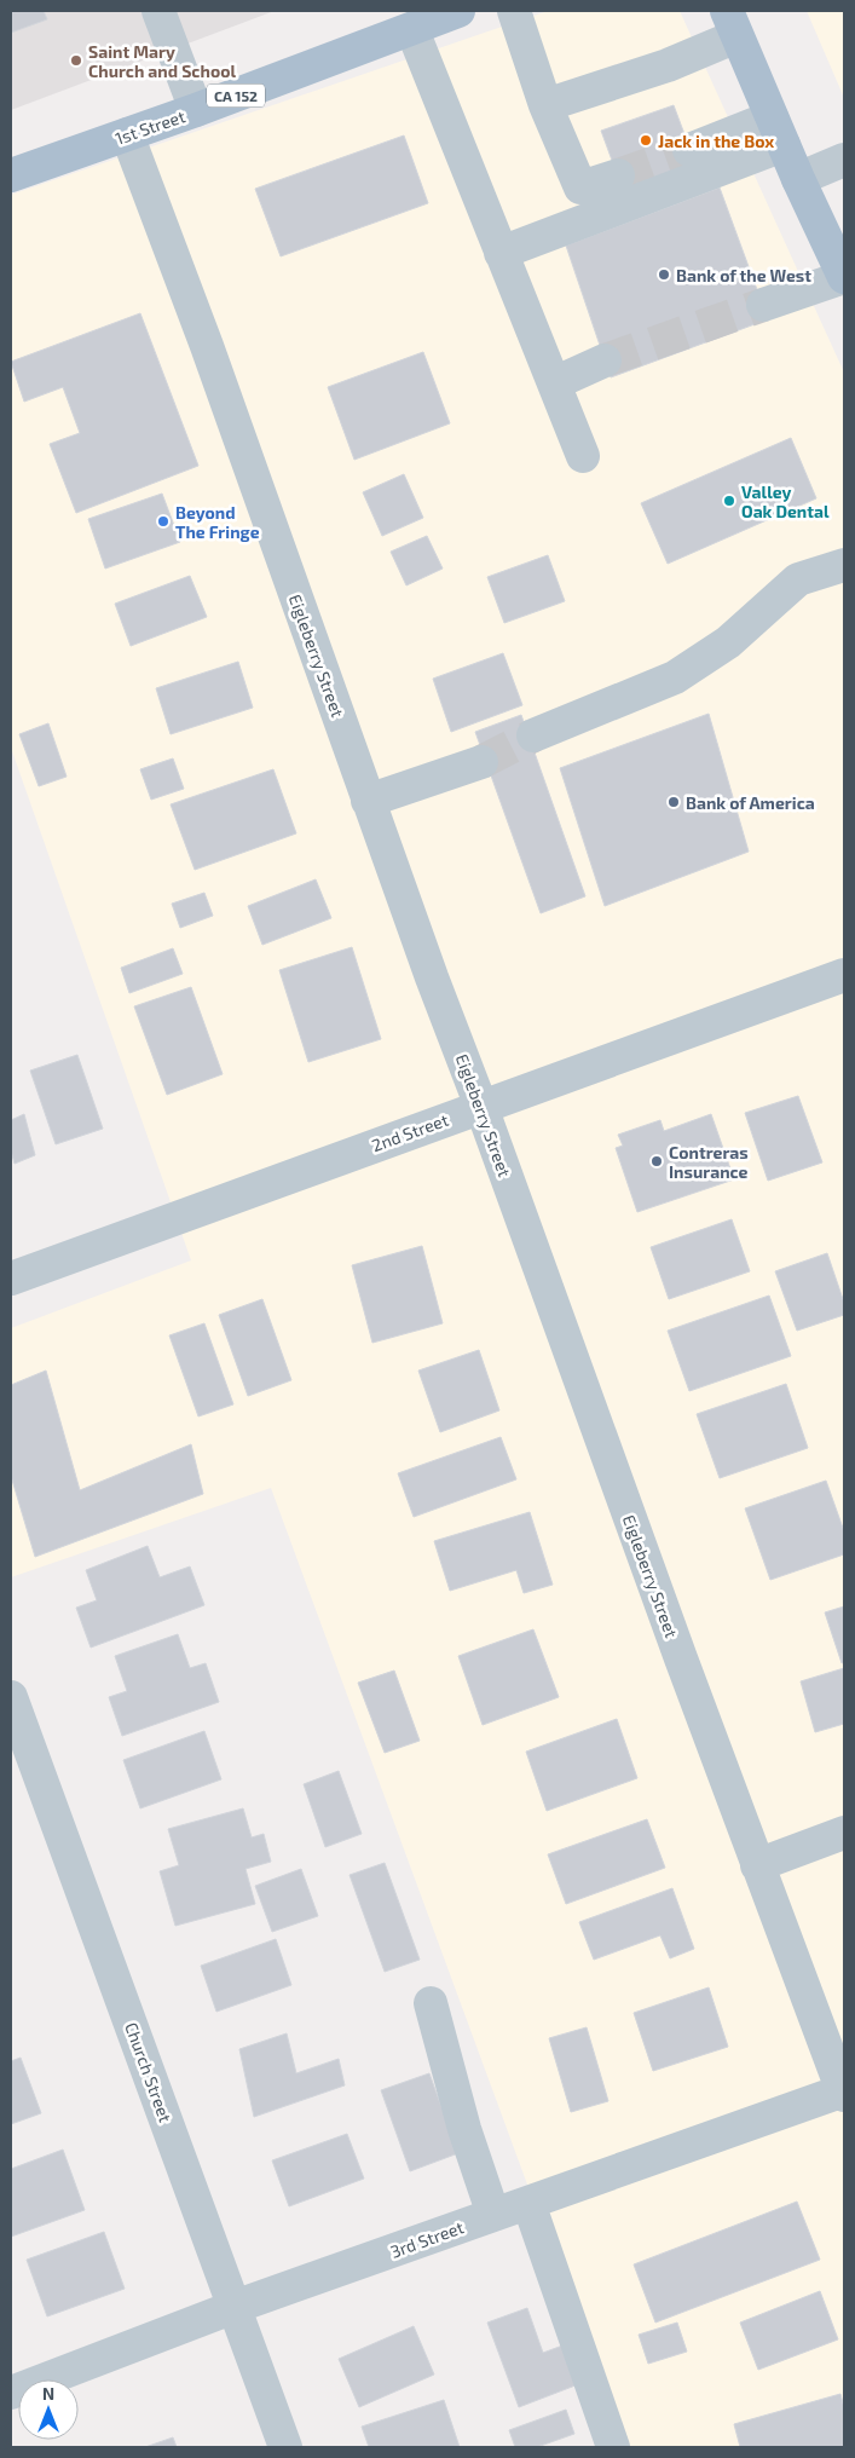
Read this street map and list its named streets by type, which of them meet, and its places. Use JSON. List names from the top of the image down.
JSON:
{
  "streets": {
    "main road": ["CA 152", "1st Street"],
    "street": [
      "Eigleberry Street",
      "2nd Street",
      "Church Street",
      "3rd Street"
    ]
  },
  "crossings": [
    ["1st Street", "Eigleberry Street"],
    ["Eigleberry Street", "2nd Street"],
    ["Eigleberry Street", "3rd Street"],
    ["Church Street", "3rd Street"]
  ],
  "places": [
    "Saint Mary Church and School",
    "Jack in the Box",
    "Bank of the West",
    "Valley Oak Dental",
    "Beyond The Fringe",
    "Bank of America",
    "Contreras Insurance"
  ],
  "north": "top"
}
